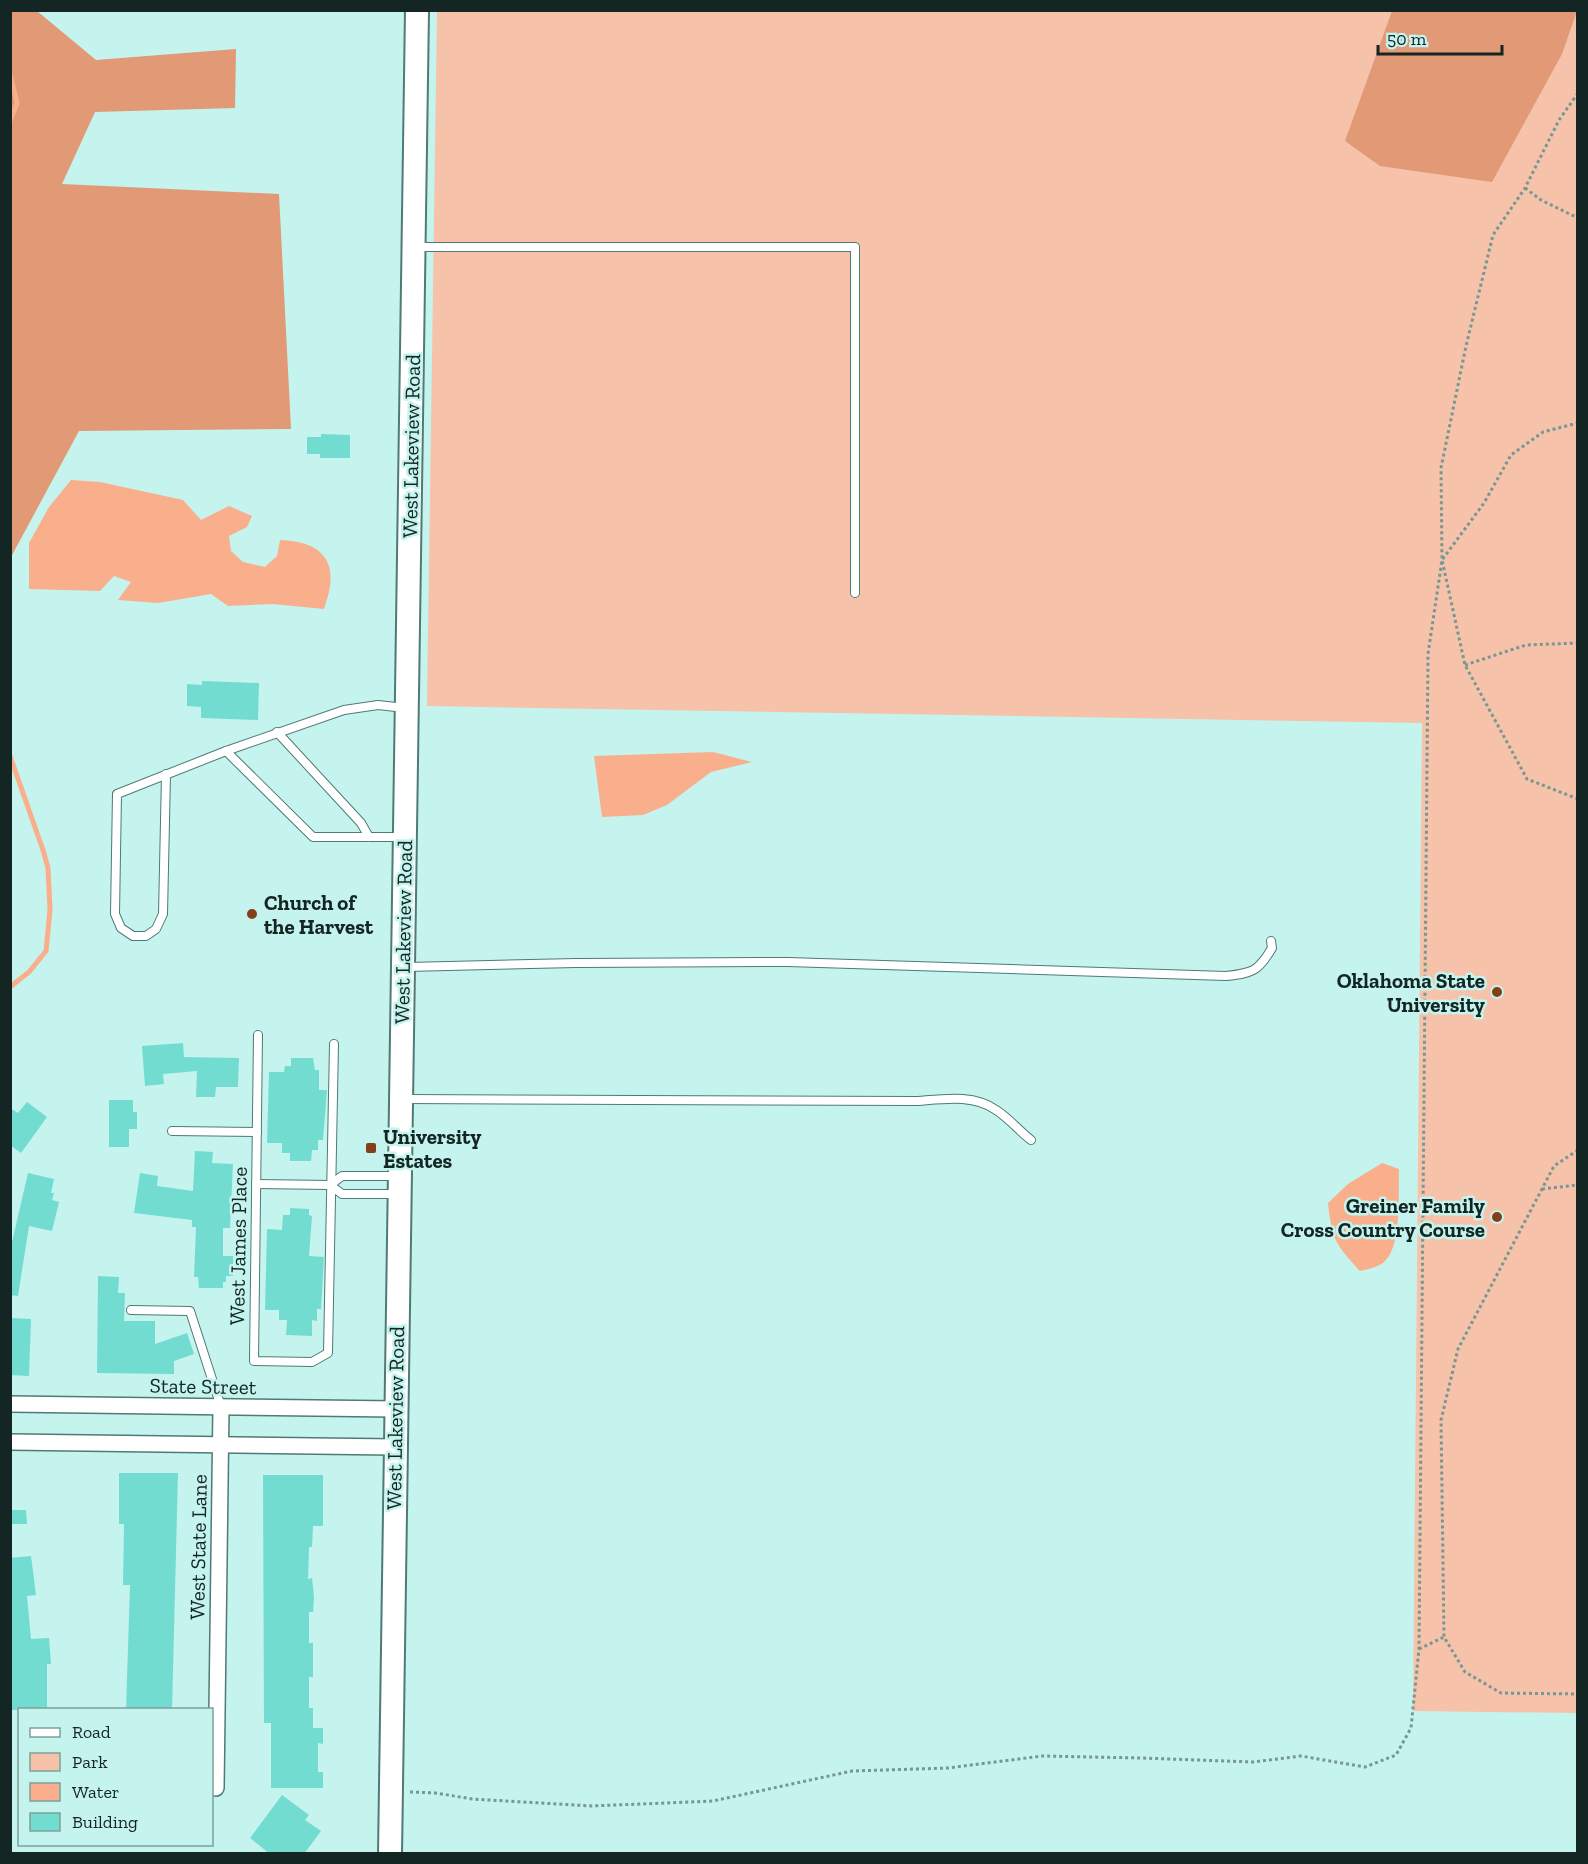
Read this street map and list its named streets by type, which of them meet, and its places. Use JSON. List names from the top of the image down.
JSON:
{
  "streets": {
    "main road": ["West Lakeview Road"],
    "street": ["State Street", "West State Lane"],
    "lane": ["West James Place"]
  },
  "crossings": [
    ["West Lakeview Road", "State Street"],
    ["State Street", "West State Lane"]
  ],
  "places": {
    "other": ["Church of the Harvest", "Oklahoma State University", "Greiner Family Cross Country Course"],
    "transit": ["University Estates"]
  },
  "legend": [
    "Road",
    "Park",
    "Water",
    "Building"
  ],
  "scale_bar": "50 m"
}
